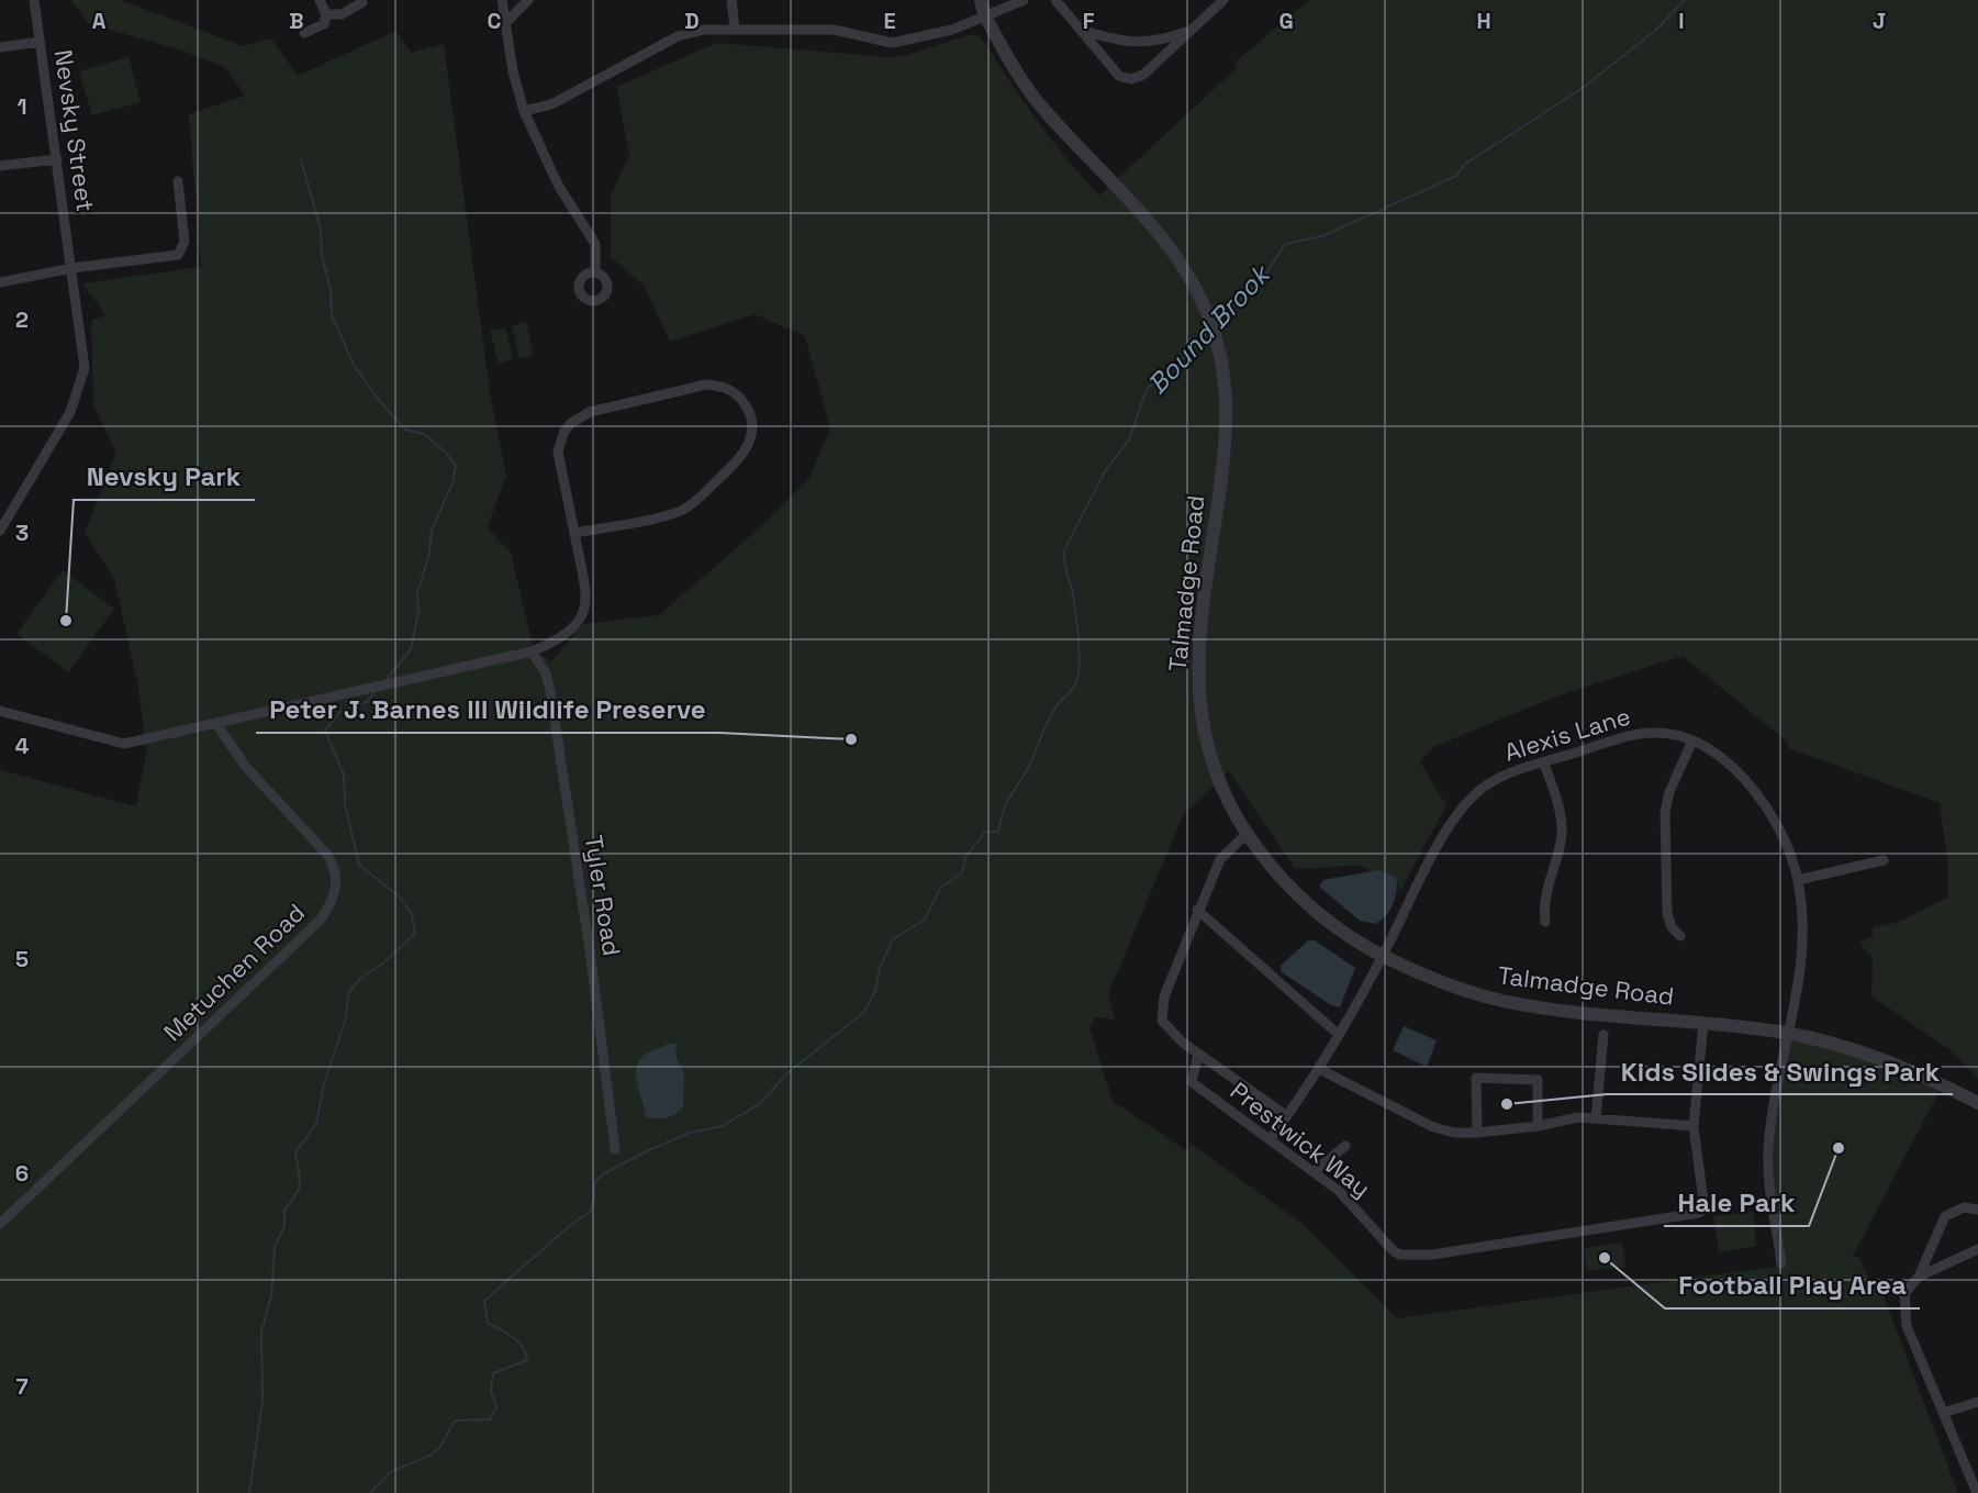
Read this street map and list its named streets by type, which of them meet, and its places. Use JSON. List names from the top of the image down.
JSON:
{
  "streets": {
    "street": [
      "Nevsky Street",
      "Talmadge Road",
      "Alexis Lane",
      "Tyler Road",
      "Metuchen Road",
      "Prestwick Way"
    ]
  },
  "crossings": [
    ["Talmadge Road", "Alexis Lane"],
    ["Talmadge Road", "Prestwick Way"],
    ["Alexis Lane", "Prestwick Way"]
  ],
  "water": ["Bound Brook"],
  "places": [
    "Nevsky Park",
    "Peter J. Barnes III Wildlife Preserve",
    "Kids Slides & Swings Park",
    "Hale Park",
    "Football Play Area"
  ],
  "grid": {
    "columns": [
      "A",
      "B",
      "C",
      "D",
      "E",
      "F",
      "G",
      "H",
      "I",
      "J"
    ],
    "rows": [
      "1",
      "2",
      "3",
      "4",
      "5",
      "6",
      "7"
    ]
  }
}
